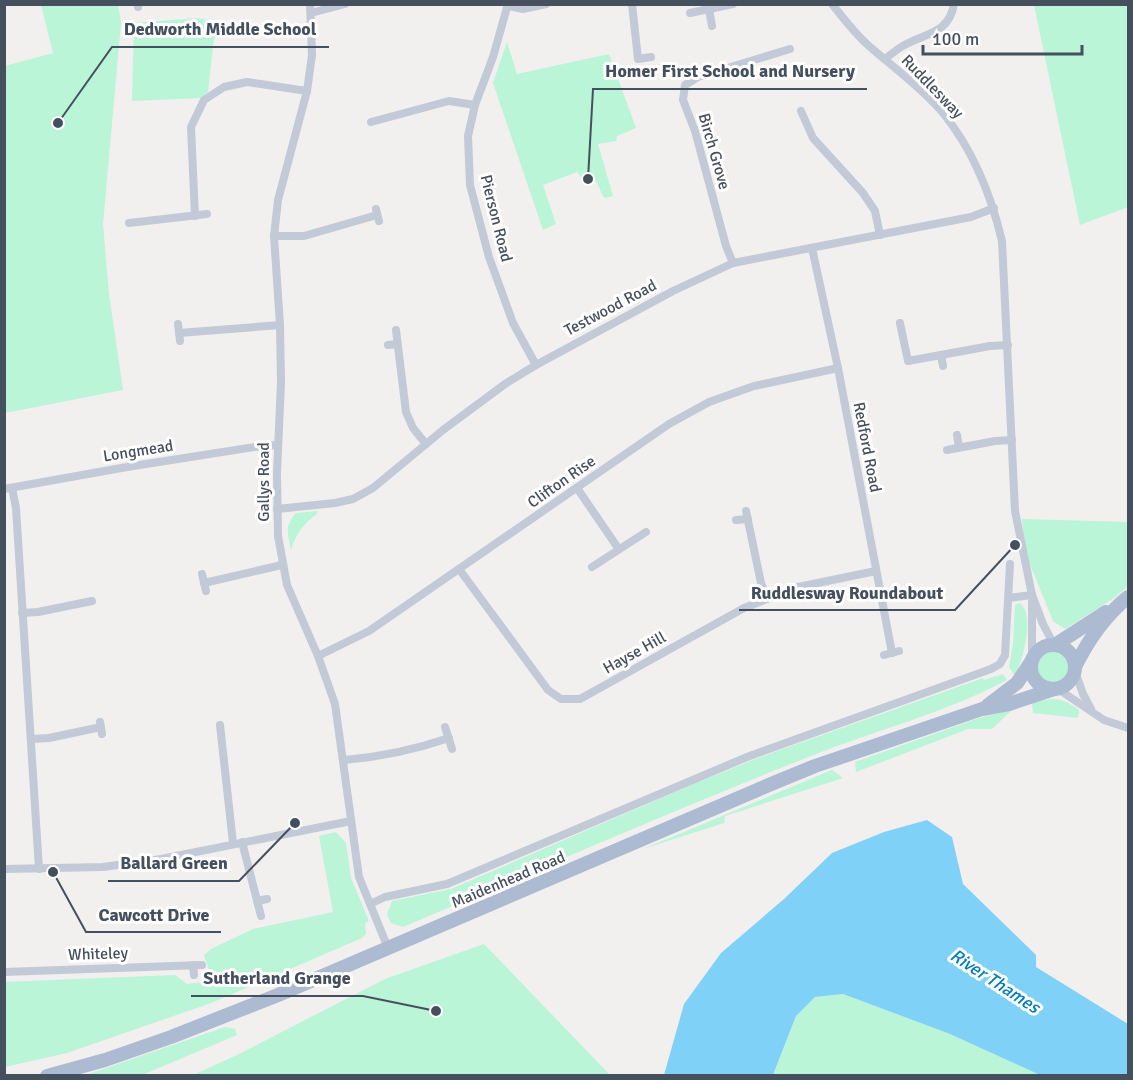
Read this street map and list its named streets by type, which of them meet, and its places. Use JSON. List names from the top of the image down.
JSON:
{
  "streets": {
    "main road": ["Maidenhead Road"],
    "street": [
      "Ruddlesway",
      "Birch Grove",
      "Pierson Road",
      "Testwood Road",
      "Redford Road",
      "Longmead",
      "Clifton Rise",
      "Gallys Road",
      "Hayse Hill",
      "Whiteley"
    ]
  },
  "crossings": [
    ["Ruddlesway", "Testwood Road"],
    ["Ruddlesway", "Maidenhead Road"],
    ["Birch Grove", "Testwood Road"],
    ["Pierson Road", "Testwood Road"],
    ["Testwood Road", "Redford Road"],
    ["Testwood Road", "Gallys Road"],
    ["Redford Road", "Clifton Rise"],
    ["Redford Road", "Hayse Hill"],
    ["Longmead", "Gallys Road"],
    ["Clifton Rise", "Gallys Road"],
    ["Clifton Rise", "Hayse Hill"],
    ["Gallys Road", "Maidenhead Road"]
  ],
  "water": ["River Thames"],
  "places": [
    "Dedworth Middle School",
    "Homer First School and Nursery",
    "Ruddlesway Roundabout",
    "Ballard Green",
    "Cawcott Drive",
    "Sutherland Grange"
  ],
  "scale_bar": "100 m"
}
